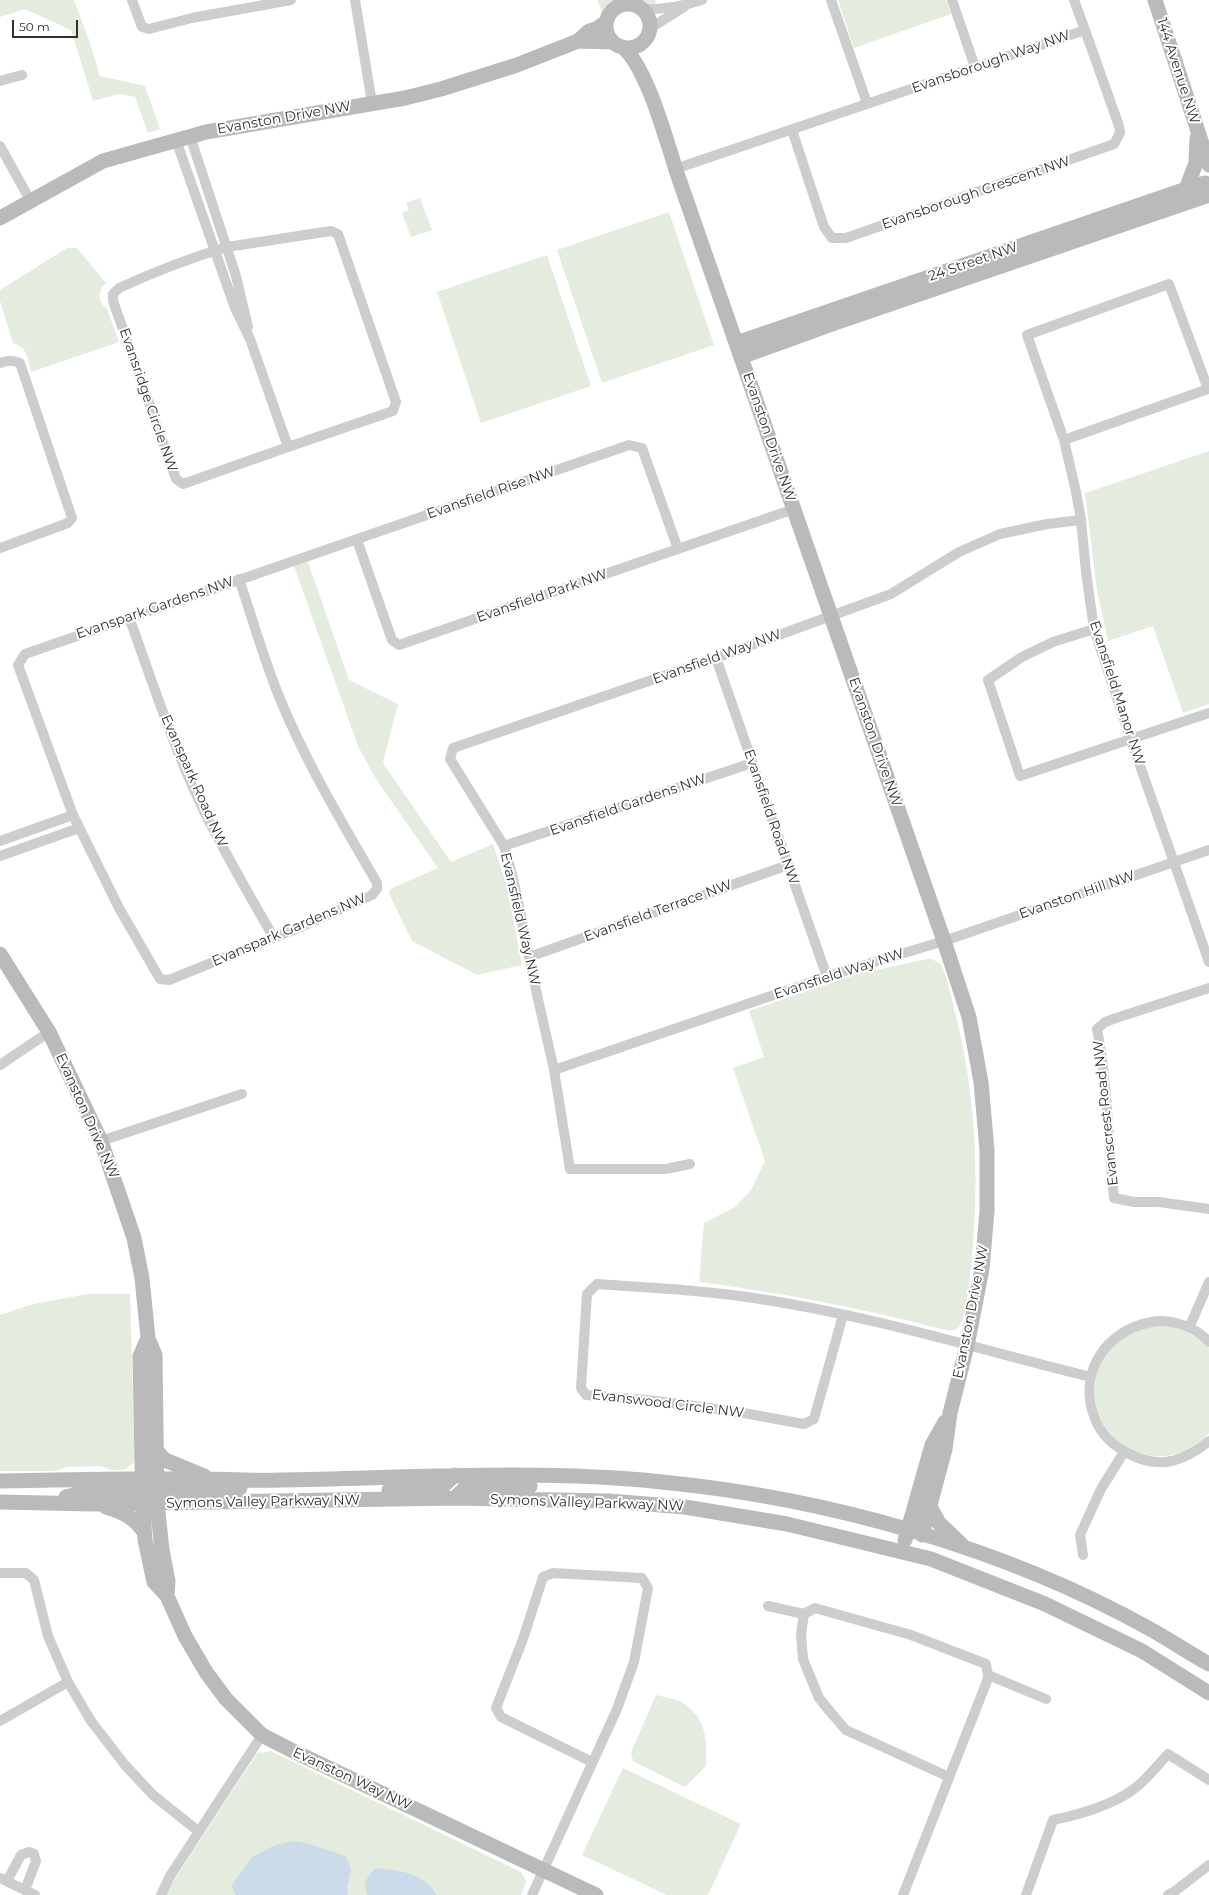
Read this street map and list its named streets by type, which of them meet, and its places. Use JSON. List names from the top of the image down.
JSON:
{
  "streets": {
    "street": [
      "Evansborough Way NW",
      "144 Avenue NW",
      "Evanston Drive NW",
      "Evansborough Crescent NW",
      "24 Street NW",
      "Evansridge Circle NW",
      "Evansfield Rise NW",
      "Evansfield Park NW",
      "Evanspark Gardens NW",
      "Evansfield Way NW",
      "Evansfield Manor NW",
      "Evanspark Road NW",
      "Evansfield Gardens NW",
      "Evansfield Road NW",
      "Evanston Hill NW",
      "Evansfield Terrace NW",
      "Evanscrest Road NW",
      "Evanswood Circle NW",
      "Symons Valley Parkway NW",
      "Evanston Way NW"
    ]
  },
  "crossings": [
    ["Evansborough Way NW", "Evanston Drive NW"],
    ["Evansborough Way NW", "Evansborough Crescent NW"],
    ["Evanston Drive NW", "24 Street NW"],
    ["Evanston Drive NW", "Evansfield Park NW"],
    ["Evanston Drive NW", "Evansfield Way NW"],
    ["Evanston Drive NW", "Evanston Hill NW"],
    ["Evanston Drive NW", "Evanswood Circle NW"],
    ["Evanston Drive NW", "Symons Valley Parkway NW"],
    ["Evanston Drive NW", "Evanston Way NW"],
    ["Evansfield Rise NW", "Evansfield Park NW"],
    ["Evansfield Rise NW", "Evanspark Gardens NW"],
    ["Evanspark Gardens NW", "Evanspark Road NW"],
    ["Evansfield Way NW", "Evansfield Manor NW"],
    ["Evansfield Way NW", "Evansfield Gardens NW"],
    ["Evansfield Way NW", "Evansfield Road NW"],
    ["Evansfield Way NW", "Evanston Hill NW"],
    ["Evansfield Way NW", "Evansfield Terrace NW"],
    ["Evansfield Manor NW", "Evanston Hill NW"],
    ["Evansfield Gardens NW", "Evansfield Road NW"],
    ["Evansfield Road NW", "Evansfield Terrace NW"],
    ["Symons Valley Parkway NW", "Evanston Way NW"]
  ],
  "scale_bar": "50 m"
}
